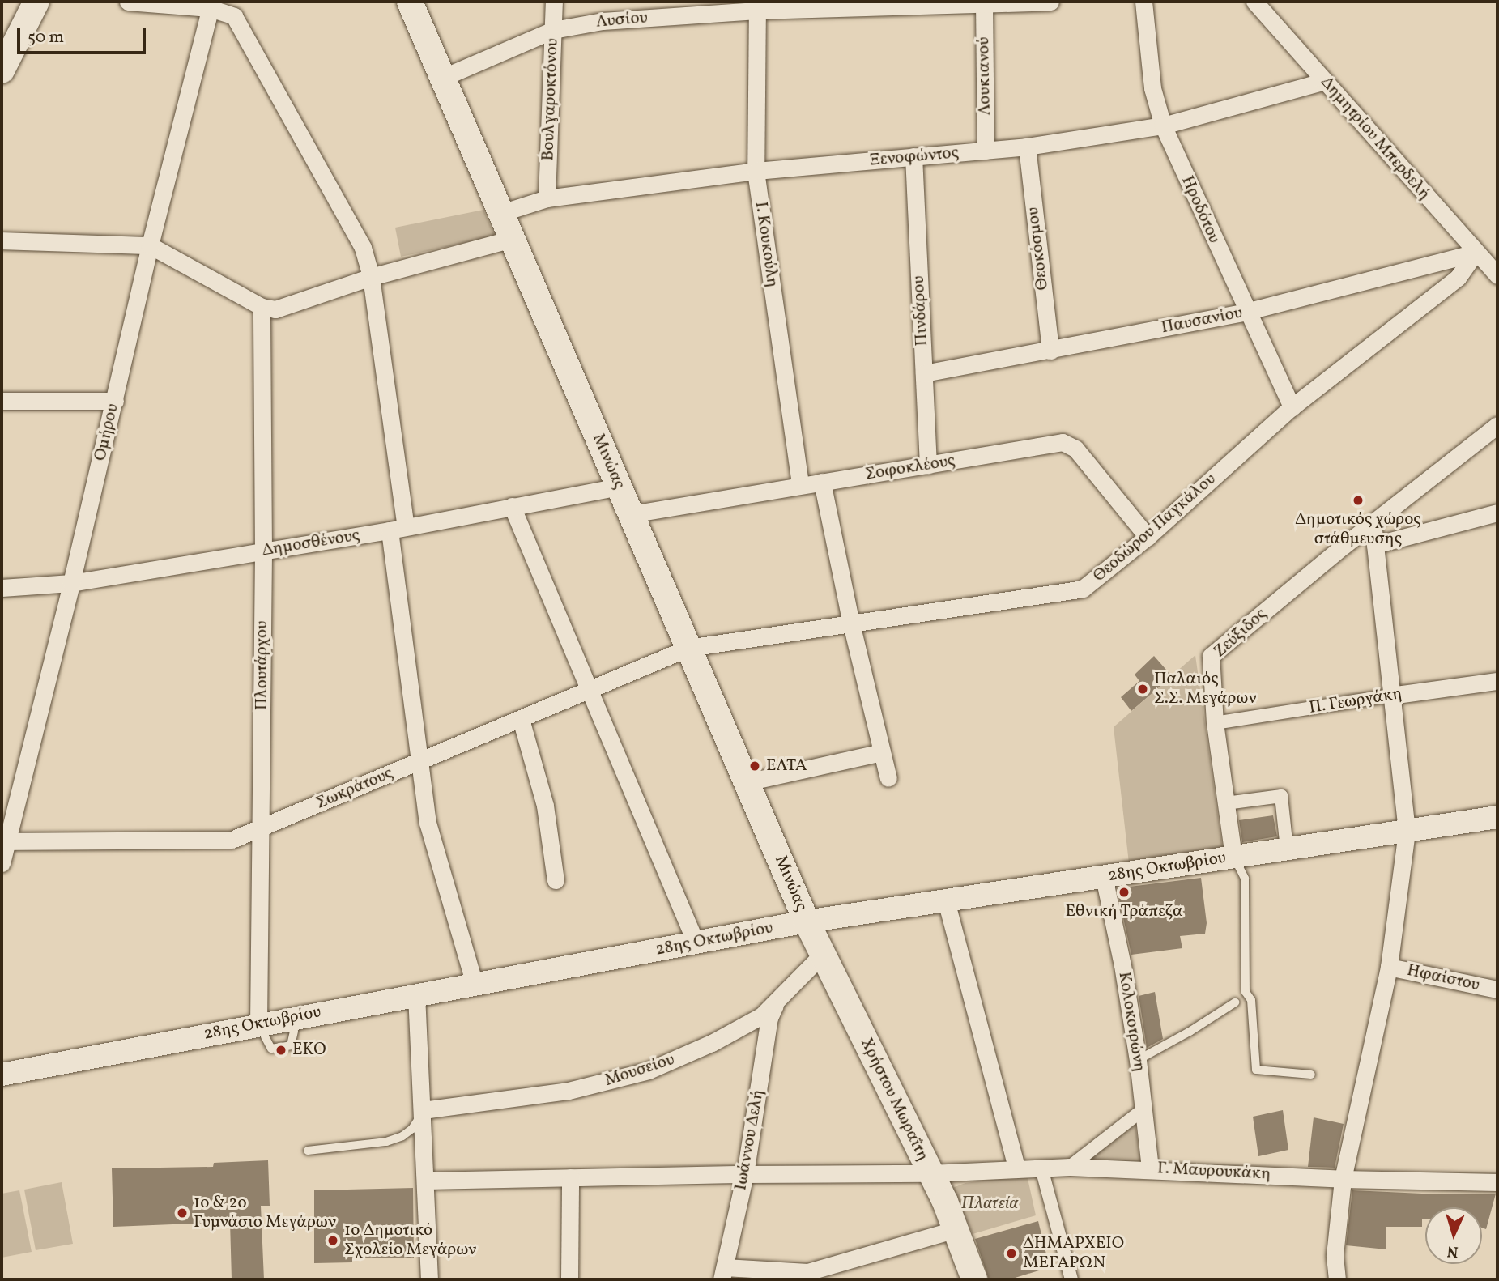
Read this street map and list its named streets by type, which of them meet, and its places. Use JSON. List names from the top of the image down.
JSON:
{
  "streets": {
    "main road": ["Μινώας", "Χρήστου Μωραΐτη"],
    "street": [
      "Λυσίου",
      "Λουκιανού",
      "Βουλγαροκτόνου",
      "Δημητρίου Μπερδελή",
      "Ξενοφώντος",
      "Ηροδότου",
      "Ι. Κουκούλη",
      "Θεοκόσμου",
      "Πινδάρου",
      "Παυσανίου",
      "Ομήρου",
      "Σοφοκλέους",
      "Θεοδώρου Παγκάλου",
      "Δημοσθένους",
      "Ζεύξιδος",
      "Πλουτάρχου",
      "Π. Γεωργάκη",
      "Σωκράτους",
      "28ης Οκτωβρίου",
      "Ηφαίστου",
      "Κολοκοτρώνη",
      "Μουσείου",
      "Ιωάννου Δελή",
      "Γ. Μαυρουκάκη"
    ]
  },
  "crossings": [
    ["Λυσίου", "Λουκιανού"],
    ["Λυσίου", "Βουλγαροκτόνου"],
    ["Λυσίου", "Ι. Κουκούλη"],
    ["Λυσίου", "Μινώας"],
    ["Λουκιανού", "Ξενοφώντος"],
    ["Βουλγαροκτόνου", "Ξενοφώντος"],
    ["Δημητρίου Μπερδελή", "Ξενοφώντος"],
    ["Δημητρίου Μπερδελή", "Παυσανίου"],
    ["Δημητρίου Μπερδελή", "Θεοδώρου Παγκάλου"],
    ["Ξενοφώντος", "Ηροδότου"],
    ["Ξενοφώντος", "Ι. Κουκούλη"],
    ["Ξενοφώντος", "Θεοκόσμου"],
    ["Ξενοφώντος", "Πινδάρου"],
    ["Ξενοφώντος", "Μινώας"],
    ["Ηροδότου", "Παυσανίου"],
    ["Ηροδότου", "Θεοδώρου Παγκάλου"],
    ["Ι. Κουκούλη", "Σοφοκλέους"],
    ["Θεοκόσμου", "Παυσανίου"],
    ["Πινδάρου", "Παυσανίου"],
    ["Πινδάρου", "Σοφοκλέους"],
    ["Παυσανίου", "Θεοδώρου Παγκάλου"],
    ["Ομήρου", "Δημοσθένους"],
    ["Ομήρου", "Σωκράτους"],
    ["Μινώας", "Σοφοκλέους"],
    ["Μινώας", "Θεοδώρου Παγκάλου"],
    ["Μινώας", "Δημοσθένους"],
    ["Μινώας", "Σωκράτους"],
    ["Μινώας", "28ης Οκτωβρίου"],
    ["Μινώας", "Χρήστου Μωραΐτη"],
    ["Σοφοκλέους", "Θεοδώρου Παγκάλου"],
    ["Θεοδώρου Παγκάλου", "Σωκράτους"],
    ["Δημοσθένους", "Πλουτάρχου"],
    ["Ζεύξιδος", "Π. Γεωργάκη"],
    ["Ζεύξιδος", "28ης Οκτωβρίου"],
    ["Πλουτάρχου", "Σωκράτους"],
    ["Πλουτάρχου", "28ης Οκτωβρίου"],
    ["28ης Οκτωβρίου", "Κολοκοτρώνη"],
    ["28ης Οκτωβρίου", "Χρήστου Μωραΐτη"],
    ["Κολοκοτρώνη", "Γ. Μαυρουκάκη"],
    ["Μουσείου", "Χρήστου Μωραΐτη"],
    ["Μουσείου", "Ιωάννου Δελή"],
    ["Χρήστου Μωραΐτη", "Γ. Μαυρουκάκη"],
    ["Ιωάννου Δελή", "Γ. Μαυρουκάκη"]
  ],
  "parks": ["Πλατεία"],
  "places": [
    "Δημοτικός χώρος στάθμευσης",
    "Παλαιός Σ.Σ. Μεγάρων",
    "ΕΛΤΑ",
    "Εθνική Τράπεζα",
    "EKO",
    "1ο & 2ο Γυμνάσιο Μεγάρων",
    "1ο Δημοτικό Σχολείο Μεγάρων",
    "ΔΗΜΑΡΧΕΙΟ ΜΕΓΑΡΩΝ"
  ],
  "scale_bar": "50 m",
  "north": "bottom"
}
